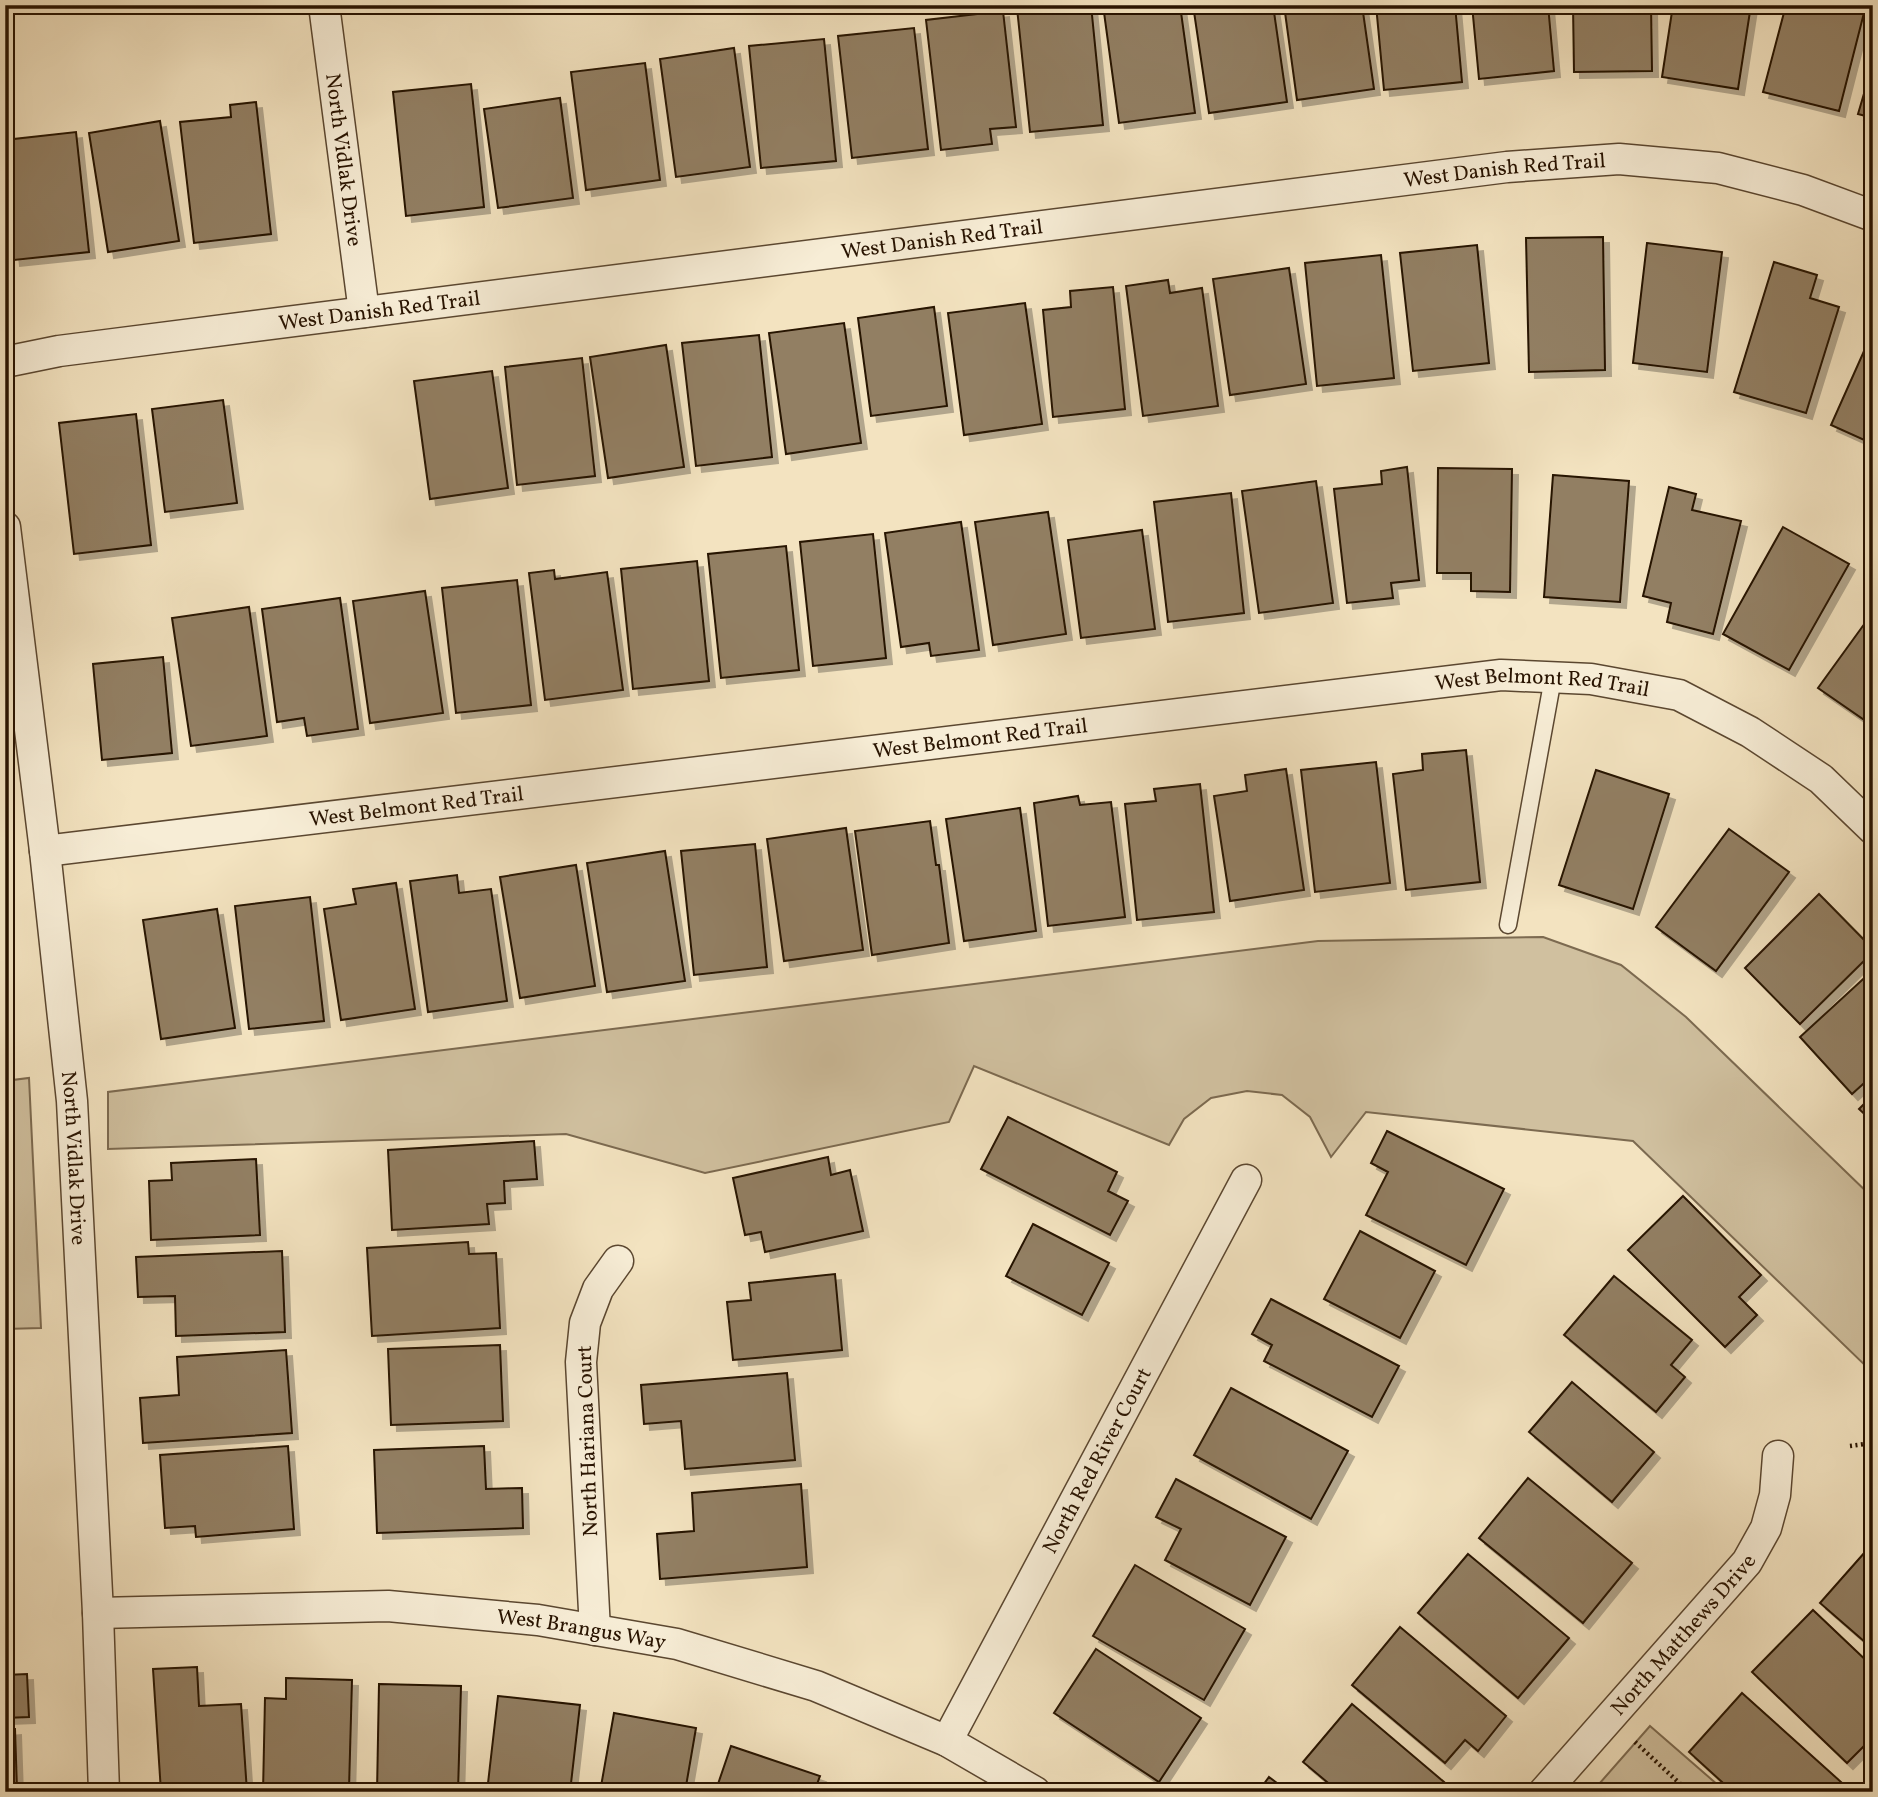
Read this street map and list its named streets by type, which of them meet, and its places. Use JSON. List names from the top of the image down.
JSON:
{
  "streets": {
    "street": [
      "North Vidlak Drive",
      "West Danish Red Trail",
      "West Belmont Red Trail",
      "North Hariana Court",
      "North Red River Court",
      "West Brangus Way",
      "North Matthews Drive"
    ]
  },
  "crossings": [
    ["North Vidlak Drive", "West Danish Red Trail"],
    ["North Vidlak Drive", "West Belmont Red Trail"],
    ["North Vidlak Drive", "West Brangus Way"],
    ["North Hariana Court", "West Brangus Way"],
    ["North Red River Court", "West Brangus Way"]
  ]
}
